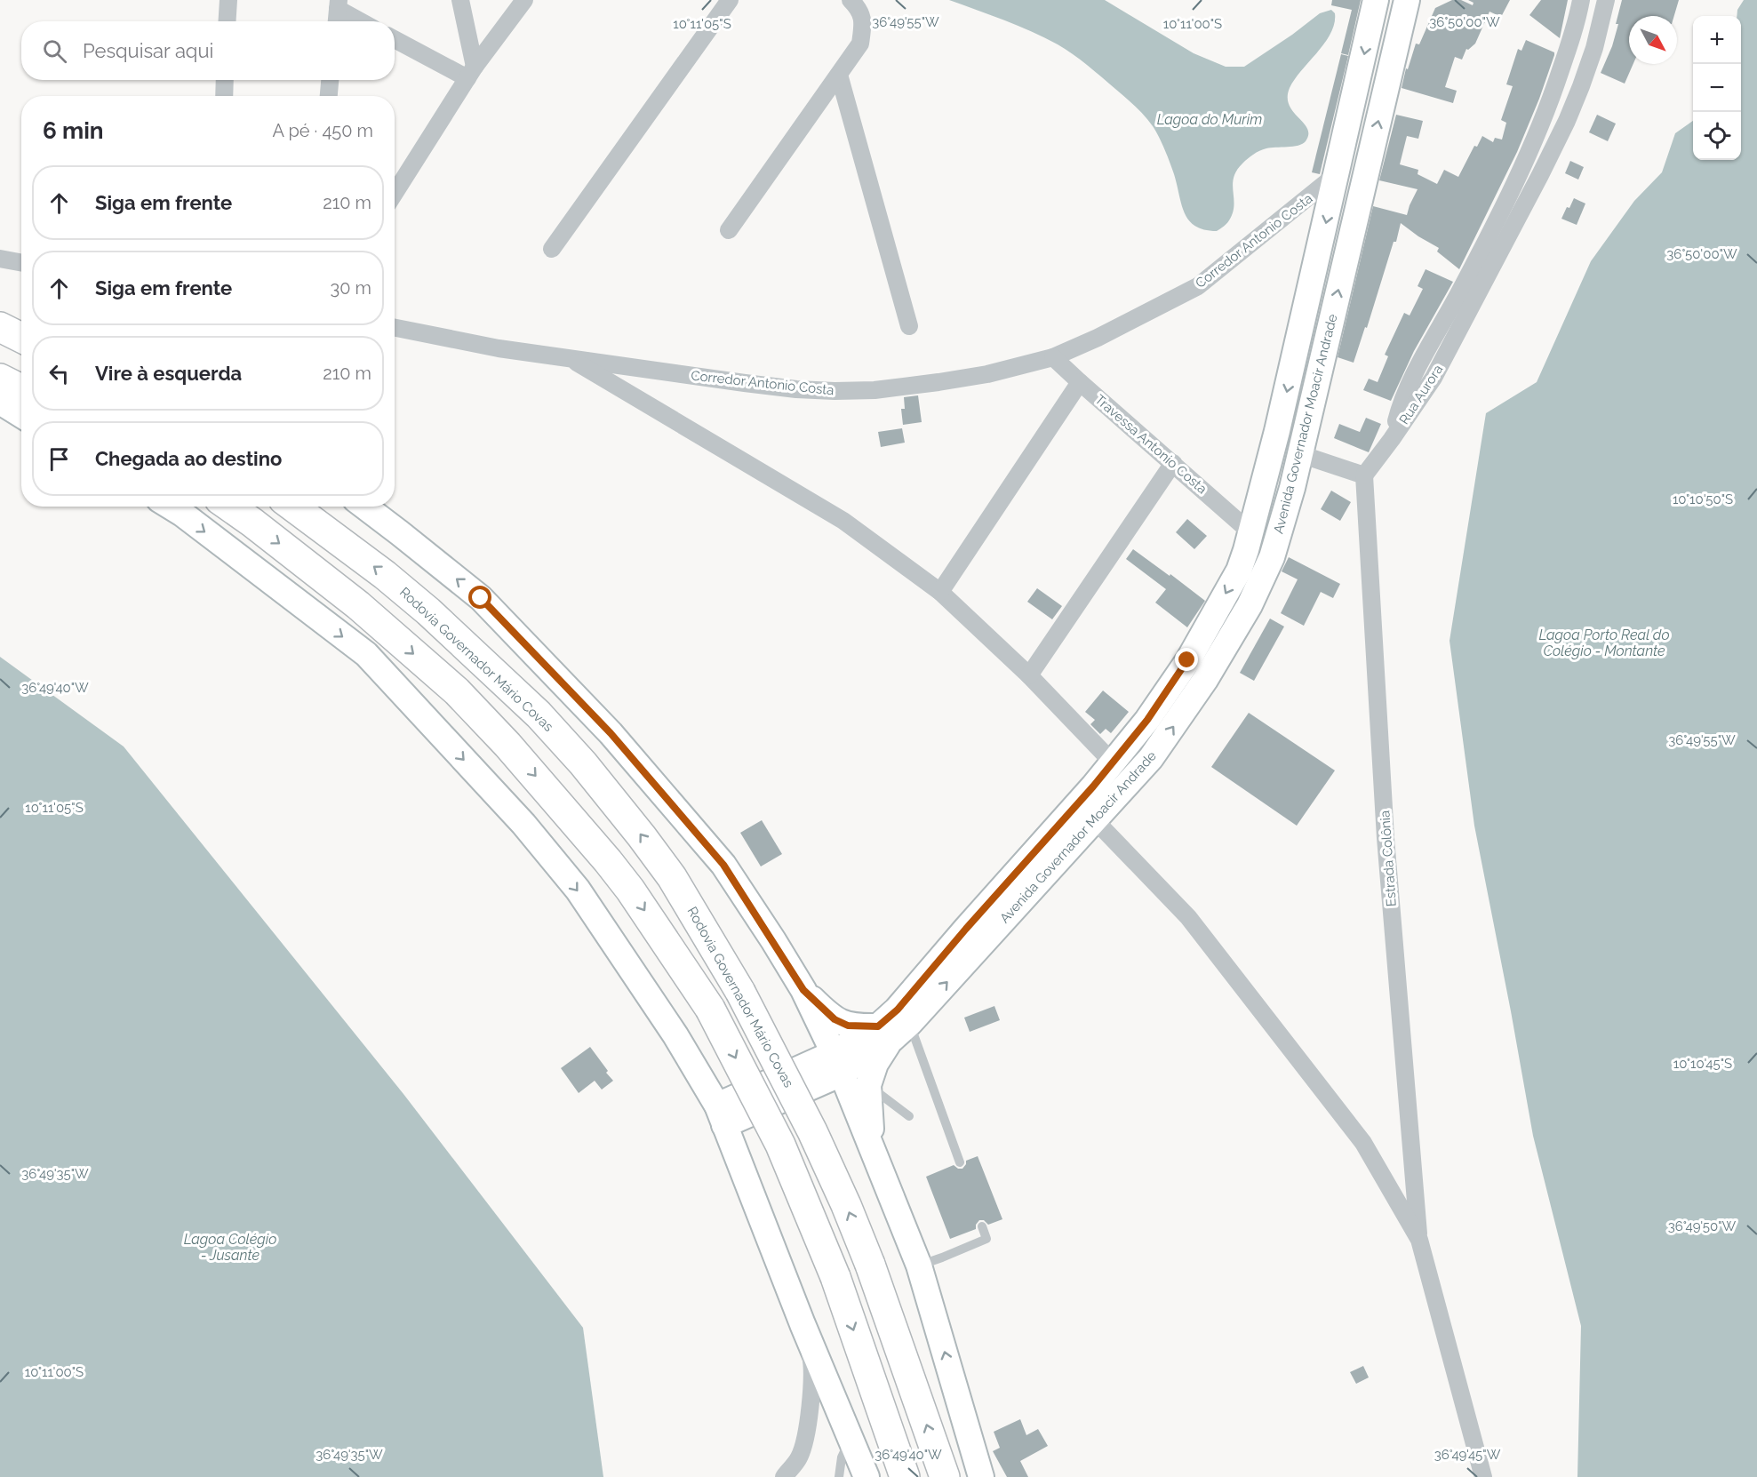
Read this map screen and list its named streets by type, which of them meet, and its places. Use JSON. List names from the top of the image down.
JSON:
{
  "streets": {
    "highway": ["Rodovia Governador Mário Covas"],
    "main road": ["Avenida Governador Moacir Andrade"],
    "street": [
      "Corredor Antonio Costa",
      "Rua Aurora",
      "Travessa Antonio Costa",
      "Estrada Colônia"
    ]
  },
  "crossings": [
    ["Corredor Antonio Costa", "Avenida Governador Moacir Andrade"],
    ["Corredor Antonio Costa", "Travessa Antonio Costa"],
    ["Avenida Governador Moacir Andrade", "Travessa Antonio Costa"]
  ],
  "water": ["Lagoa do Murim", "Lagoa Porto Real do Colégio - Montante", "Lagoa Colégio - Jusante"],
  "north": "bottom right",
  "page": {
    "map_buttons": ["+", "−"],
    "search": "Pesquisar aqui",
    "heading": ["6 min", "A pé · 450 m"],
    "list": [
      ["Siga em frente", "210 m"],
      ["Siga em frente", "30 m"],
      ["Vire à esquerda", "210 m"],
      "Chegada ao destino"
    ]
  },
  "coordinates": [
    "36°49'55\"W",
    "36°50'00\"W",
    "10°11'05\"S",
    "10°11'00\"S",
    "10°10'50\"S",
    "36°49'40\"W",
    "10°10'45\"S",
    "36°49'35\"W",
    "36°49'50\"W",
    "36°49'45\"W"
  ]
}
